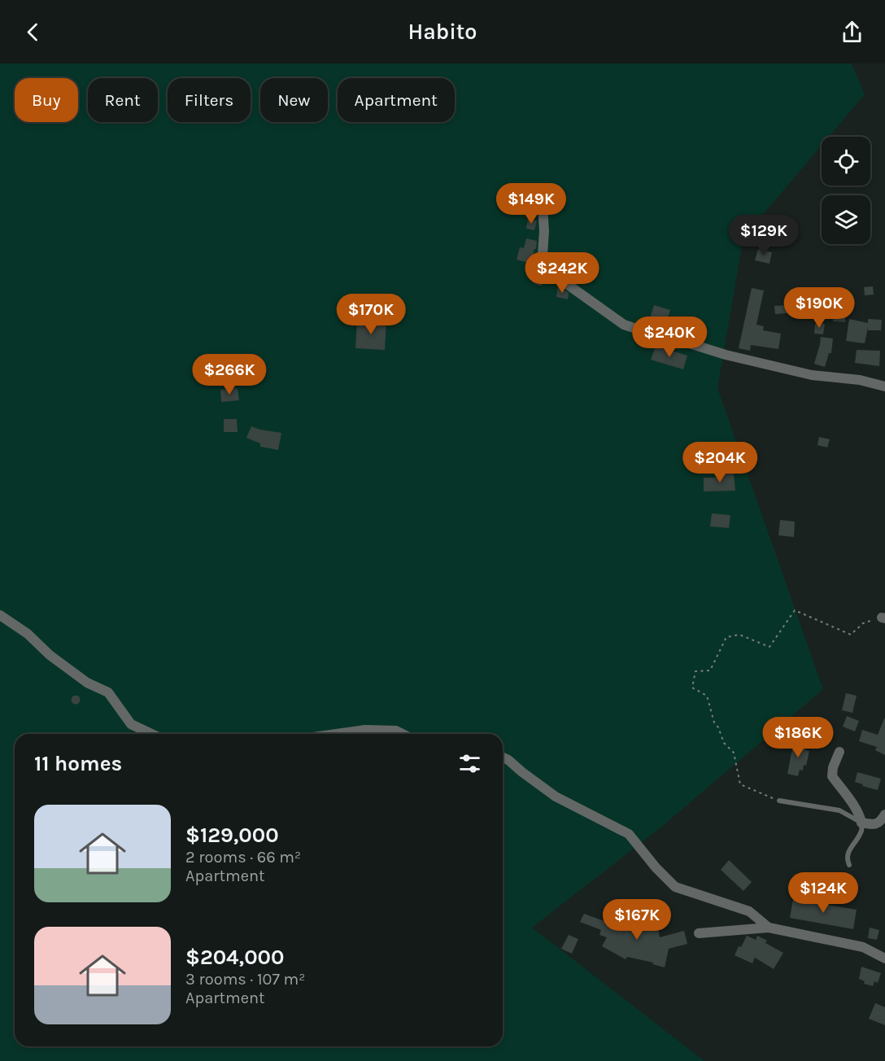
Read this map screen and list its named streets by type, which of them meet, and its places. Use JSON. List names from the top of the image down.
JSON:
{
  "page": {
    "header": "Habito",
    "chip": [
      "Buy",
      "Rent",
      "Filters",
      "New",
      "Apartment"
    ],
    "price": [
      "$149K",
      "$129K",
      "$242K",
      "$190K",
      "$170K",
      "$240K",
      "$266K",
      "$204K",
      "$186K",
      "$124K",
      "$167K"
    ],
    "heading": "11 homes",
    "list": [
      {
        "name": "$129,000",
        "note": "2 rooms · 66 m² · Apartment"
      },
      {
        "name": "$204,000",
        "note": "3 rooms · 107 m² · Apartment"
      }
    ]
  }
}
